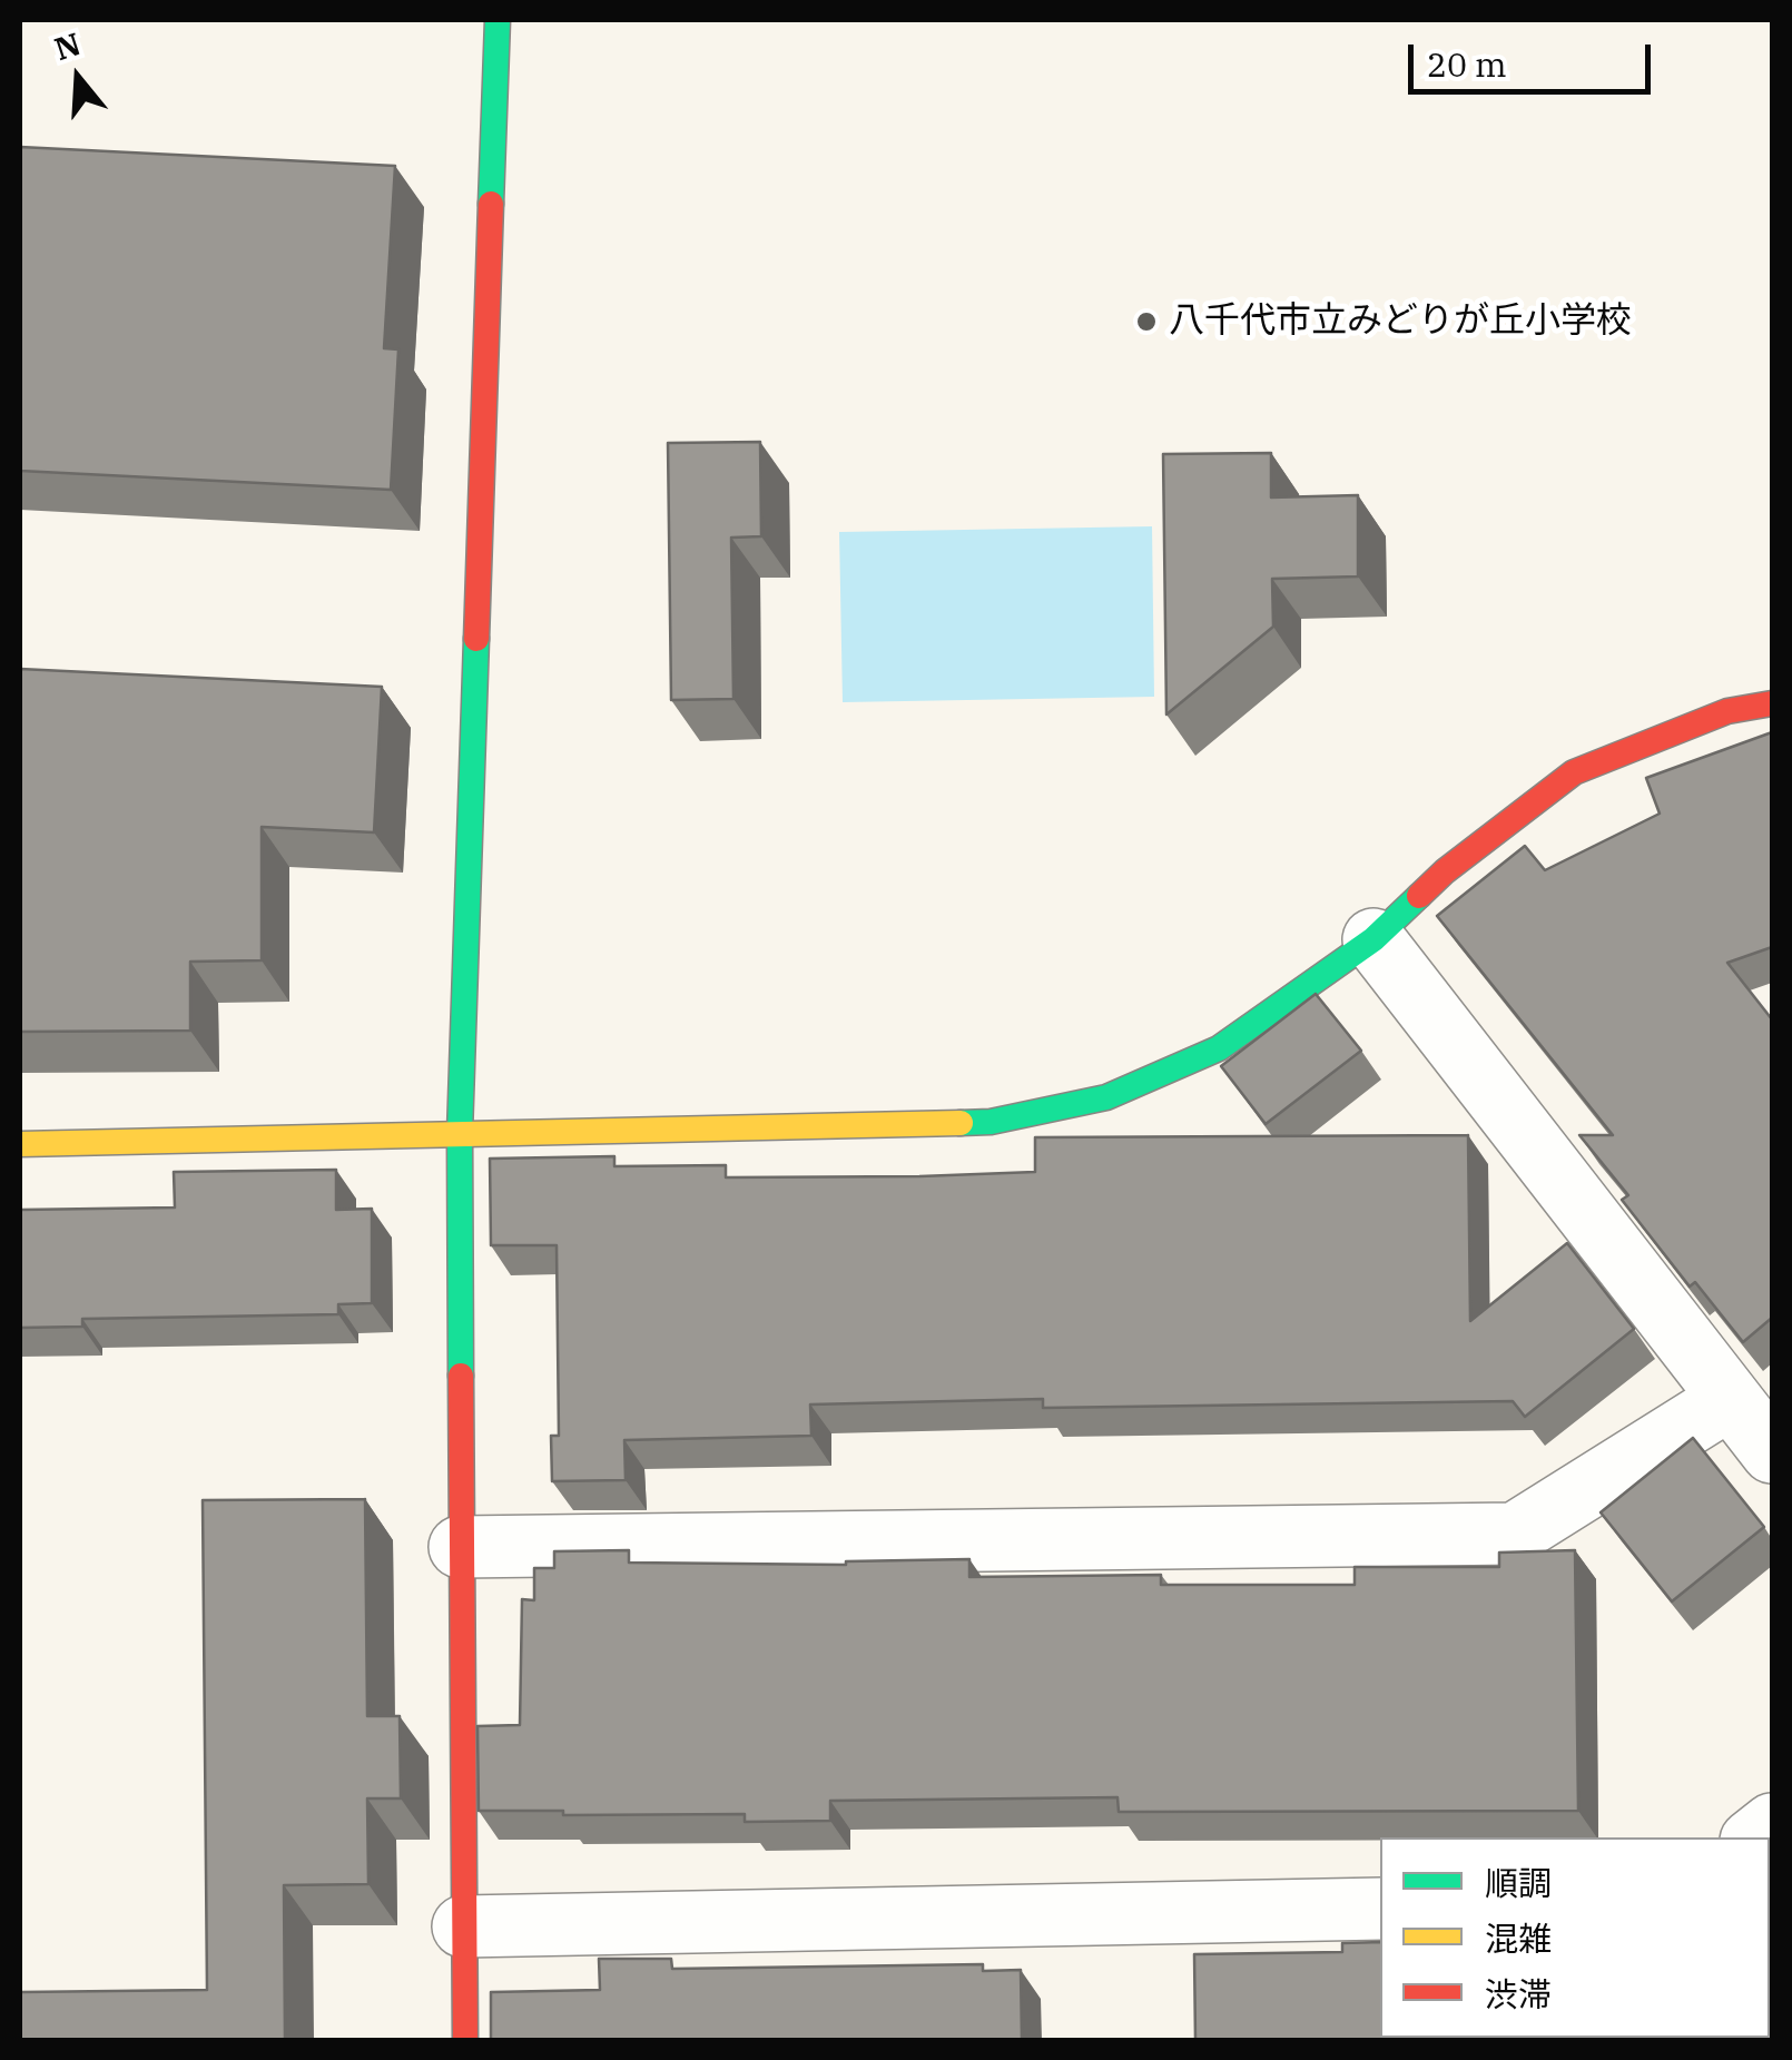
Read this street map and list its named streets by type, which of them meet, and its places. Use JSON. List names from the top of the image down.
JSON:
{
  "places": ["八千代市立みどりが丘小学校"],
  "legend": ["順調", "混雑", "渋滞"],
  "scale_bar": "20 m",
  "north": "top"
}
